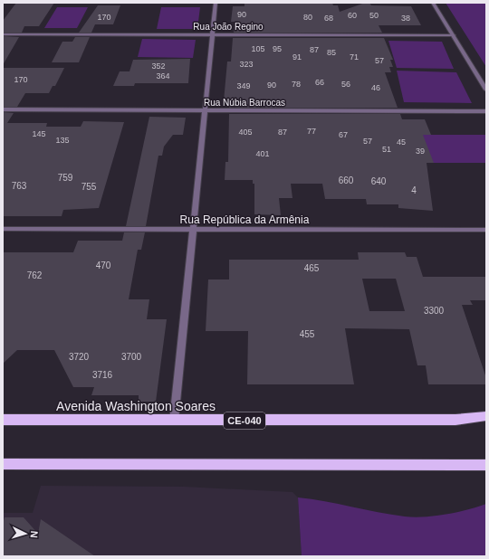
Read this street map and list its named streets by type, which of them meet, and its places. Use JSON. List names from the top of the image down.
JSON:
{
  "streets": {
    "highway": ["Avenida Washington Soares", "CE-040"],
    "street": ["Rua João Regino", "Rua Núbia Barrocas", "Rua República da Armênia"]
  },
  "house_numbers": [
    "90",
    "60",
    "50",
    "170",
    "80",
    "68",
    "38",
    "105",
    "95",
    "87",
    "85",
    "91",
    "71",
    "57",
    "323",
    "352",
    "364",
    "170",
    "66",
    "78",
    "56",
    "90",
    "349",
    "46",
    "77",
    "405",
    "87",
    "145",
    "67",
    "135",
    "57",
    "45",
    "51",
    "39",
    "401",
    "759",
    "660",
    "640",
    "763",
    "755",
    "4",
    "470",
    "465",
    "762",
    "3300",
    "455",
    "3720",
    "3700",
    "3716"
  ],
  "north": "right"
}
